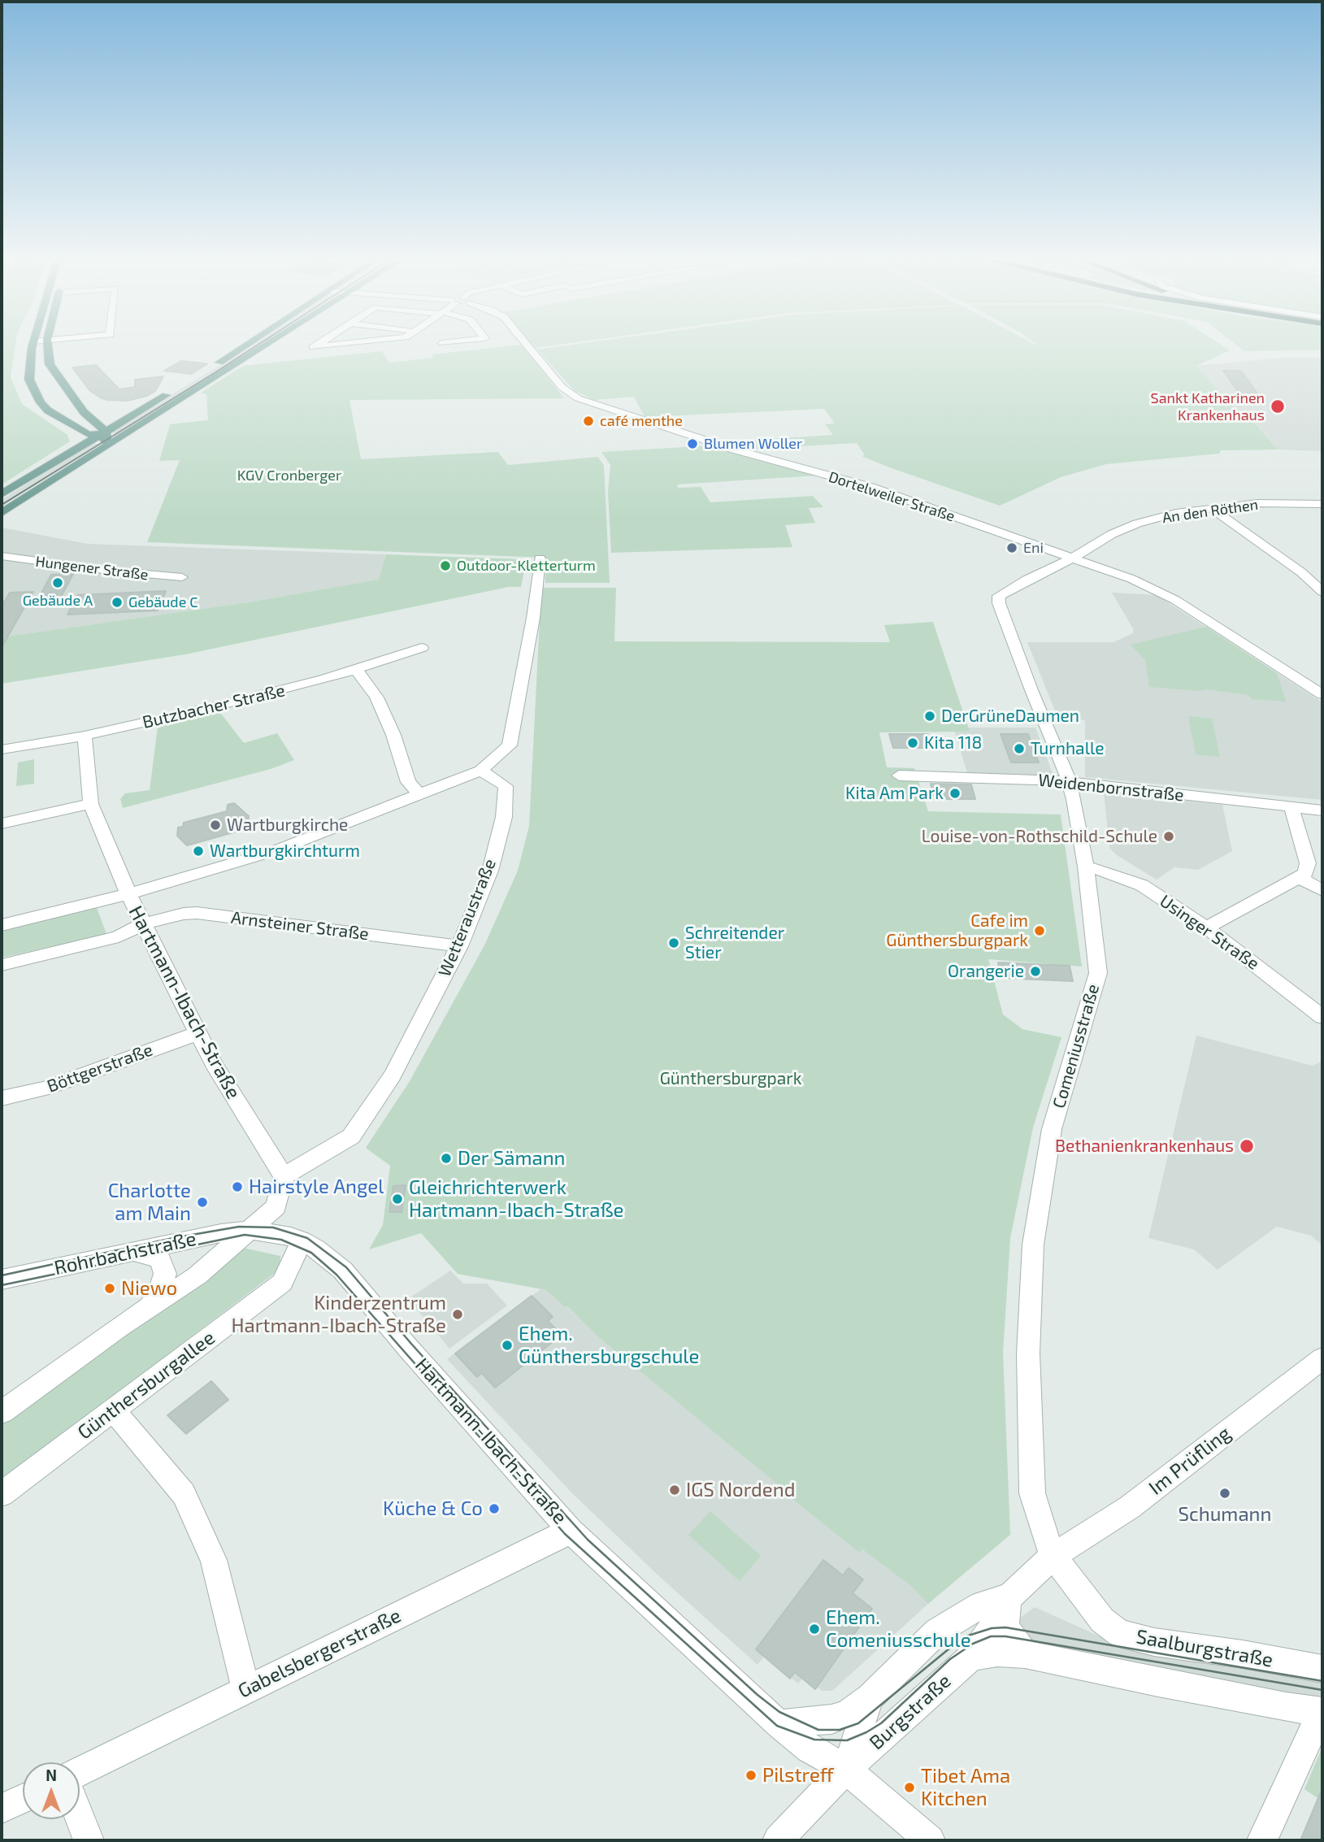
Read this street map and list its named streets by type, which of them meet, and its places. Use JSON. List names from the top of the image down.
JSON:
{
  "streets": {
    "street": [
      "Dortelweiler Straße",
      "An den Röthen",
      "Hungener Straße",
      "Butzbacher Straße",
      "Weidenbornstraße",
      "Wetteraustraße",
      "Arnsteiner Straße",
      "Usinger Straße",
      "Hartmann-Ibach-Straße",
      "Comeniusstraße",
      "Böttgerstraße",
      "Rohrbachstraße",
      "Günthersburgallee",
      "Im Prüfling",
      "Saalburgstraße",
      "Gabelsbergerstraße",
      "Burgstraße"
    ]
  },
  "crossings": [
    ["Dortelweiler Straße", "An den Röthen"],
    ["Dortelweiler Straße", "Comeniusstraße"],
    ["An den Röthen", "Comeniusstraße"],
    ["Butzbacher Straße", "Hartmann-Ibach-Straße"],
    ["Weidenbornstraße", "Comeniusstraße"],
    ["Wetteraustraße", "Arnsteiner Straße"],
    ["Wetteraustraße", "Hartmann-Ibach-Straße"],
    ["Arnsteiner Straße", "Hartmann-Ibach-Straße"],
    ["Usinger Straße", "Comeniusstraße"],
    ["Hartmann-Ibach-Straße", "Böttgerstraße"],
    ["Hartmann-Ibach-Straße", "Rohrbachstraße"],
    ["Hartmann-Ibach-Straße", "Günthersburgallee"],
    ["Hartmann-Ibach-Straße", "Gabelsbergerstraße"],
    ["Hartmann-Ibach-Straße", "Burgstraße"],
    ["Comeniusstraße", "Im Prüfling"],
    ["Comeniusstraße", "Saalburgstraße"],
    ["Comeniusstraße", "Burgstraße"],
    ["Im Prüfling", "Saalburgstraße"],
    ["Im Prüfling", "Burgstraße"],
    ["Saalburgstraße", "Burgstraße"]
  ],
  "parks": ["KGV Cronberger", "Günthersburgpark"],
  "places": [
    "Sankt Katharinen Krankenhaus",
    "café menthe",
    "Blumen Woller",
    "Eni",
    "Outdoor-Kletterturm",
    "Gebäude A",
    "Gebäude C",
    "DerGrüneDaumen",
    "Kita 118",
    "Turnhalle",
    "Kita Am Park",
    "Wartburgkirche",
    "Louise-von-Rothschild-Schule",
    "Wartburgkirchturm",
    "Cafe im Günthersburgpark",
    "Schreitender Stier",
    "Orangerie",
    "Bethanienkrankenhaus",
    "Der Sämann",
    "Hairstyle Angel",
    "Gleichrichterwerk Hartmann-Ibach-Straße",
    "Charlotte am Main",
    "Niewo",
    "Kinderzentrum Hartmann-Ibach-Straße",
    "Ehem. Günthersburgschule",
    "IGS Nordend",
    "Schumann",
    "Küche & Co",
    "Ehem. Comeniusschule",
    "Pilstreff",
    "Tibet Ama Kitchen"
  ],
  "north": "top"
}
